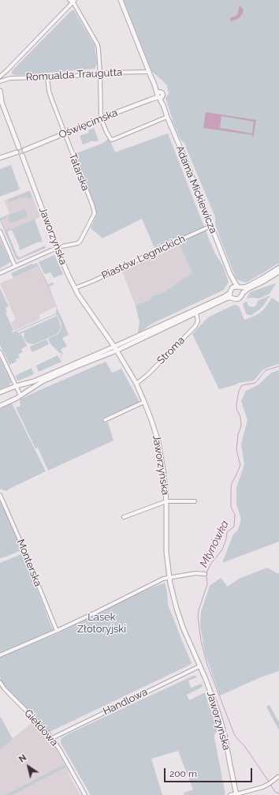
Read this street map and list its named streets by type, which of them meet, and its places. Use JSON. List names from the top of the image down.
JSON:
{
  "streets": {
    "street": [
      "Romualda Traugutta",
      "Oświęcimska",
      "Tatarska",
      "Adama Mickiewicza",
      "Jaworzyńska",
      "Piastów Legnickich",
      "Stroma",
      "Monterska",
      "Handlowa",
      "Giełdowa"
    ]
  },
  "crossings": [
    ["Romualda Traugutta", "Tatarska"],
    ["Oświęcimska", "Tatarska"],
    ["Oświęcimska", "Adama Mickiewicza"],
    ["Oświęcimska", "Jaworzyńska"],
    ["Tatarska", "Jaworzyńska"],
    ["Adama Mickiewicza", "Piastów Legnickich"],
    ["Jaworzyńska", "Piastów Legnickich"],
    ["Jaworzyńska", "Stroma"],
    ["Jaworzyńska", "Handlowa"],
    ["Handlowa", "Giełdowa"]
  ],
  "water": ["Młynówka"],
  "parks": ["Lasek Złotoryjski"],
  "scale_bar": "200 m",
  "north": "top left"
}
